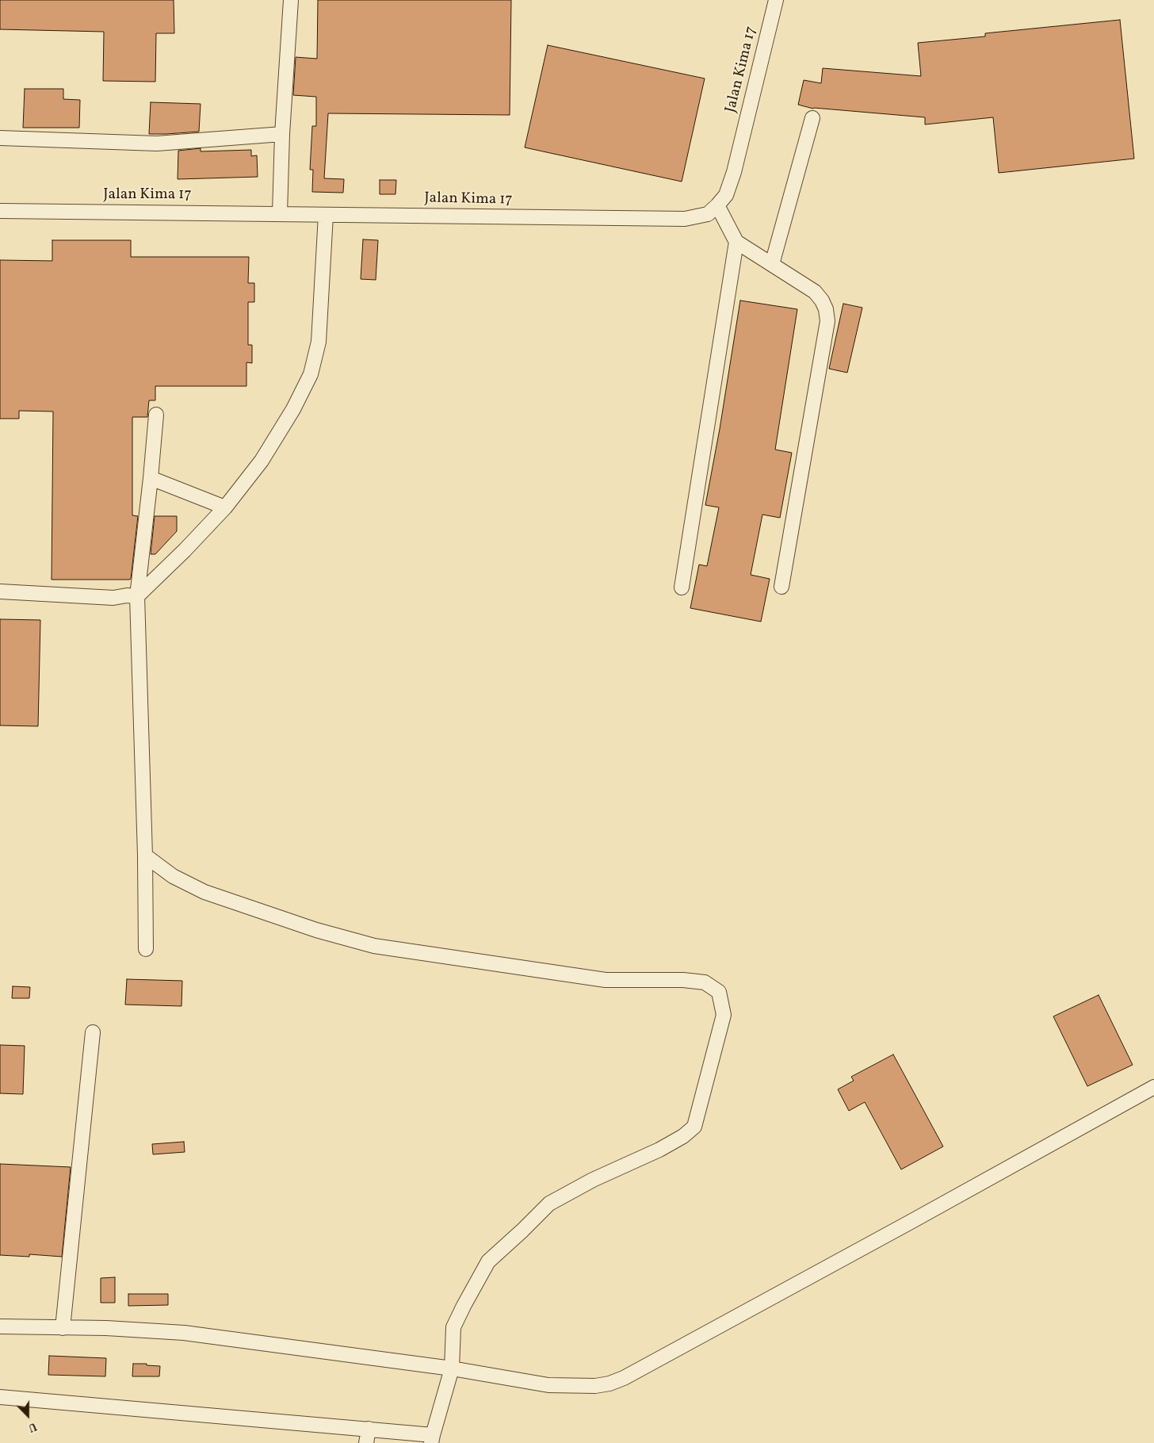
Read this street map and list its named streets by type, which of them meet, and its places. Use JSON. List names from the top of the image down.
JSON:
{
  "streets": {
    "street": ["Jalan Kima 17"]
  },
  "north": "bottom"
}
